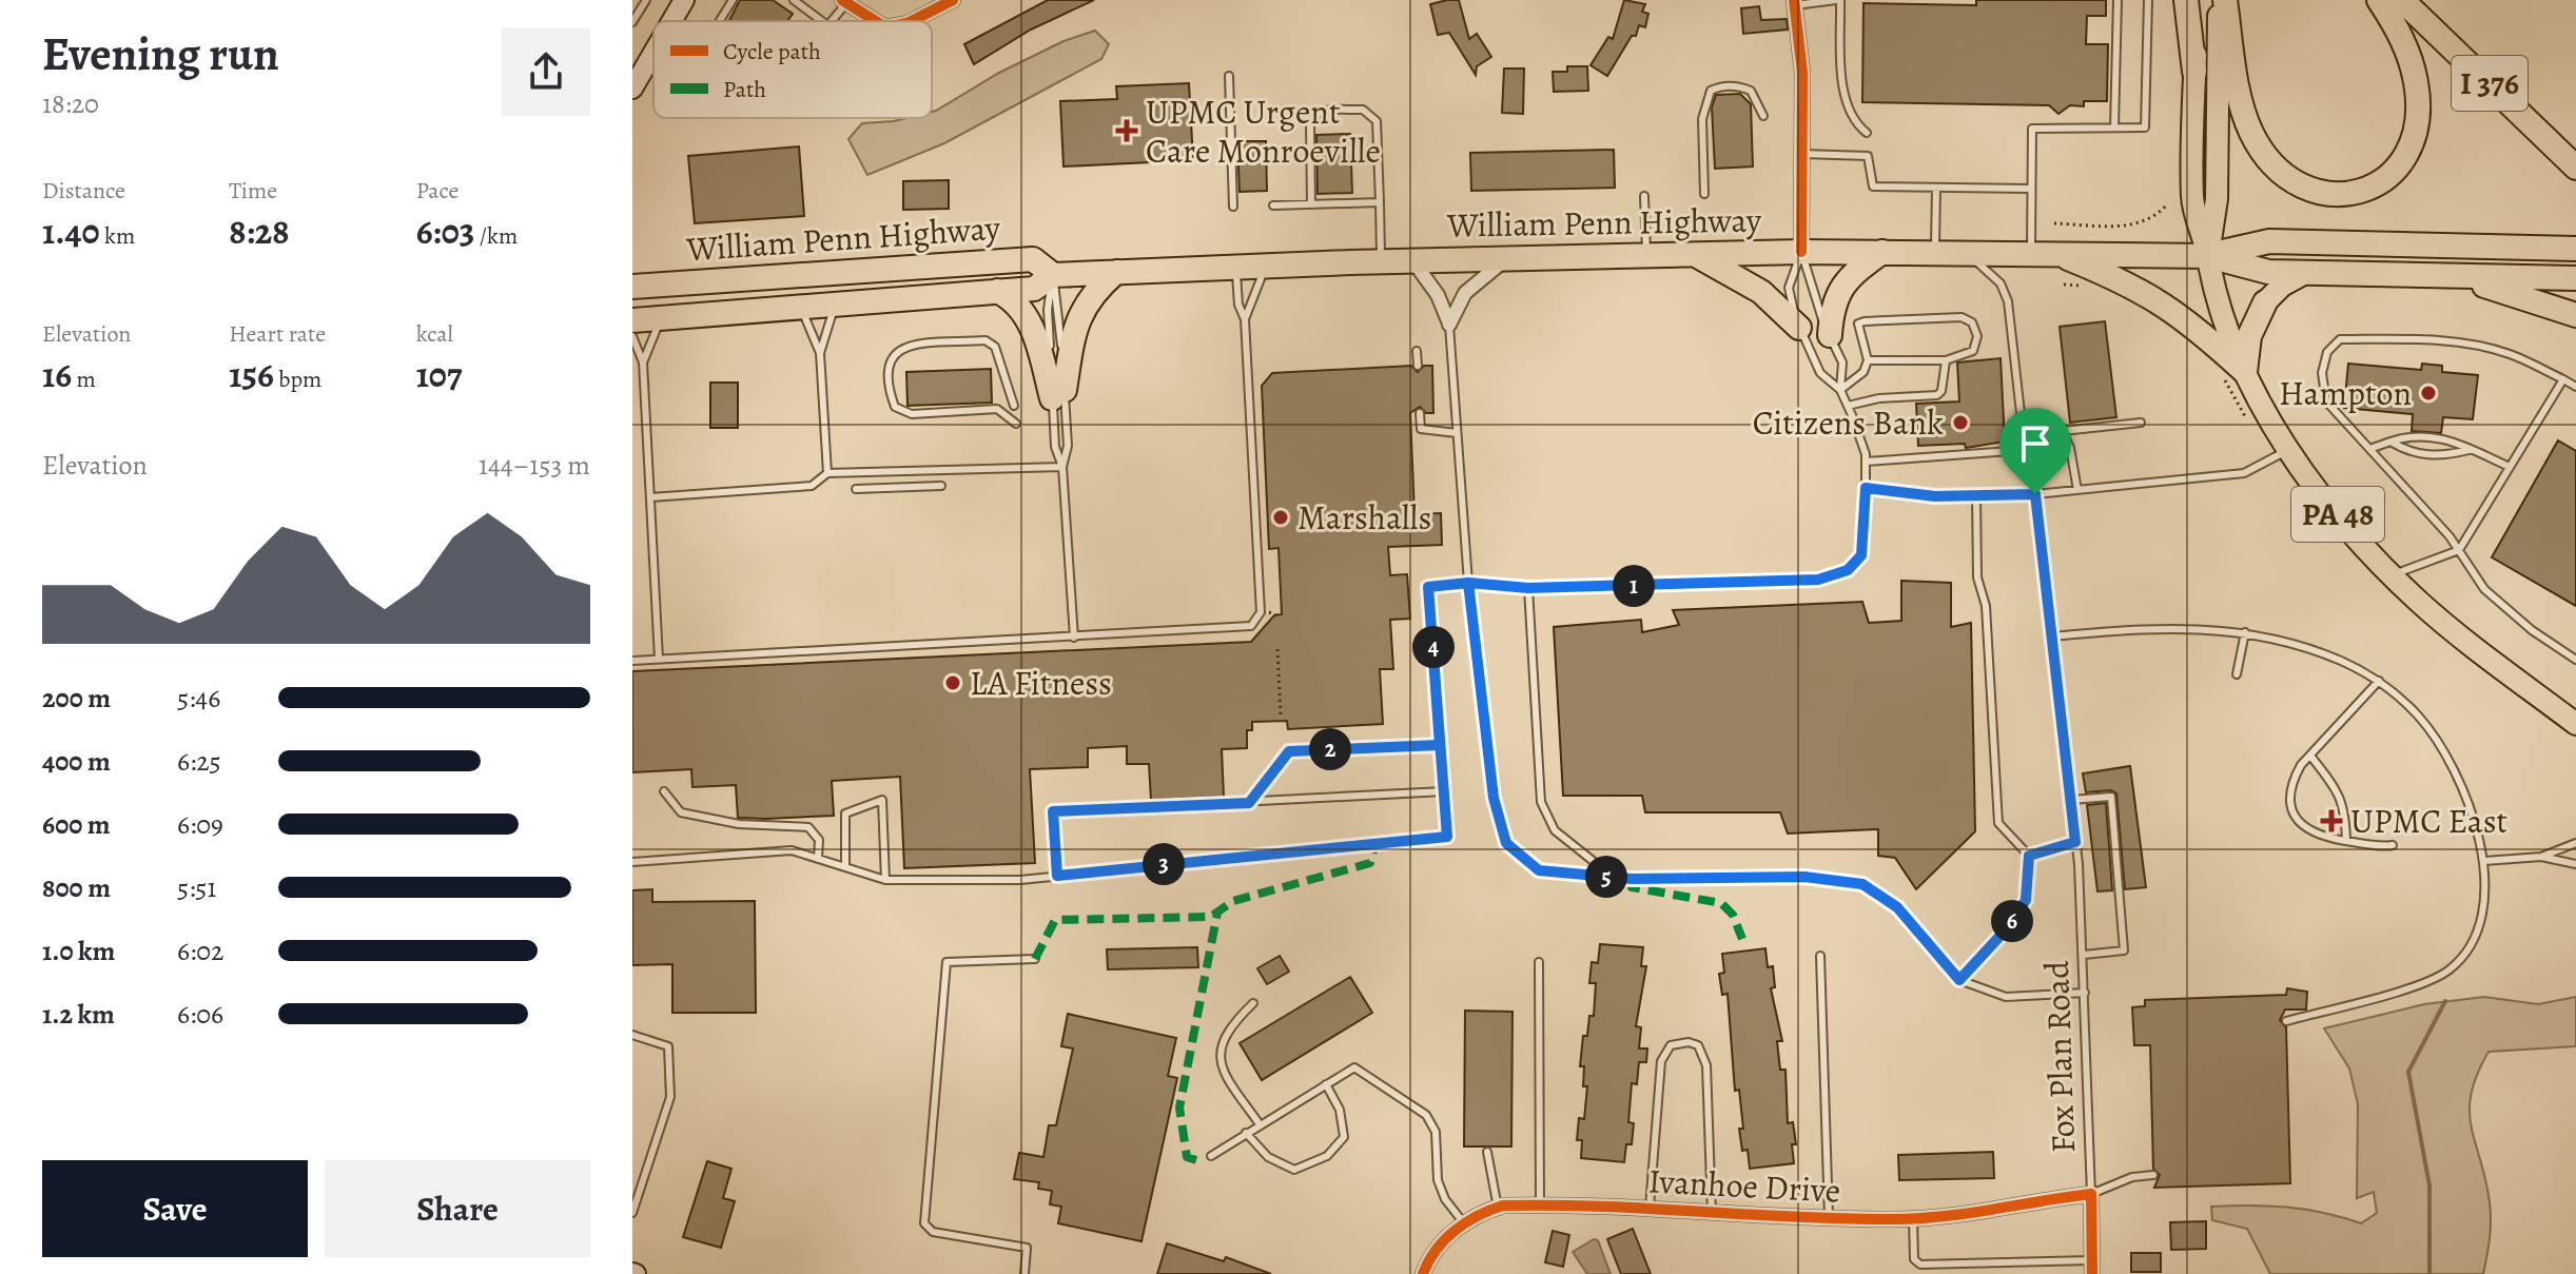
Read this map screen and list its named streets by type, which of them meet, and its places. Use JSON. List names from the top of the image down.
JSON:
{
  "streets": {
    "highway": ["I 376", "William Penn Highway"],
    "main road": ["PA 48"],
    "street": ["Fox Plan Road", "Ivanhoe Drive"]
  },
  "crossings": [
    ["William Penn Highway", "PA 48"],
    ["William Penn Highway", "Fox Plan Road"],
    ["Fox Plan Road", "Ivanhoe Drive"]
  ],
  "places": {
    "health": ["UPMC Urgent Care Monroeville", "UPMC East"],
    "other": [
      "Hampton",
      "Citizens Bank",
      "Marshalls",
      "LA Fitness"
    ]
  },
  "legend": ["Cycle path", "Path"],
  "page": {
    "heading": ["Evening run", "18:20"],
    "stats": [
      ["Distance", "1.40 km"],
      ["Time", "8:28"],
      ["Pace", "6:03 /km"],
      ["Elevation", "16 m"],
      ["Heart rate", "156 bpm"],
      ["kcal", "107"]
    ],
    "chart": ["Elevation", "144–153 m"],
    "pins": [
      "1",
      "4",
      "2",
      "3",
      "5",
      "6"
    ],
    "list": [
      {
        "name": "200 m",
        "note": "5:46"
      },
      {
        "name": "400 m",
        "note": "6:25"
      },
      {
        "name": "600 m",
        "note": "6:09"
      },
      {
        "name": "800 m",
        "note": "5:51"
      },
      {
        "name": "1.0 km",
        "note": "6:02"
      },
      {
        "name": "1.2 km",
        "note": "6:06"
      }
    ],
    "buttons": ["Save", "Share"]
  }
}
